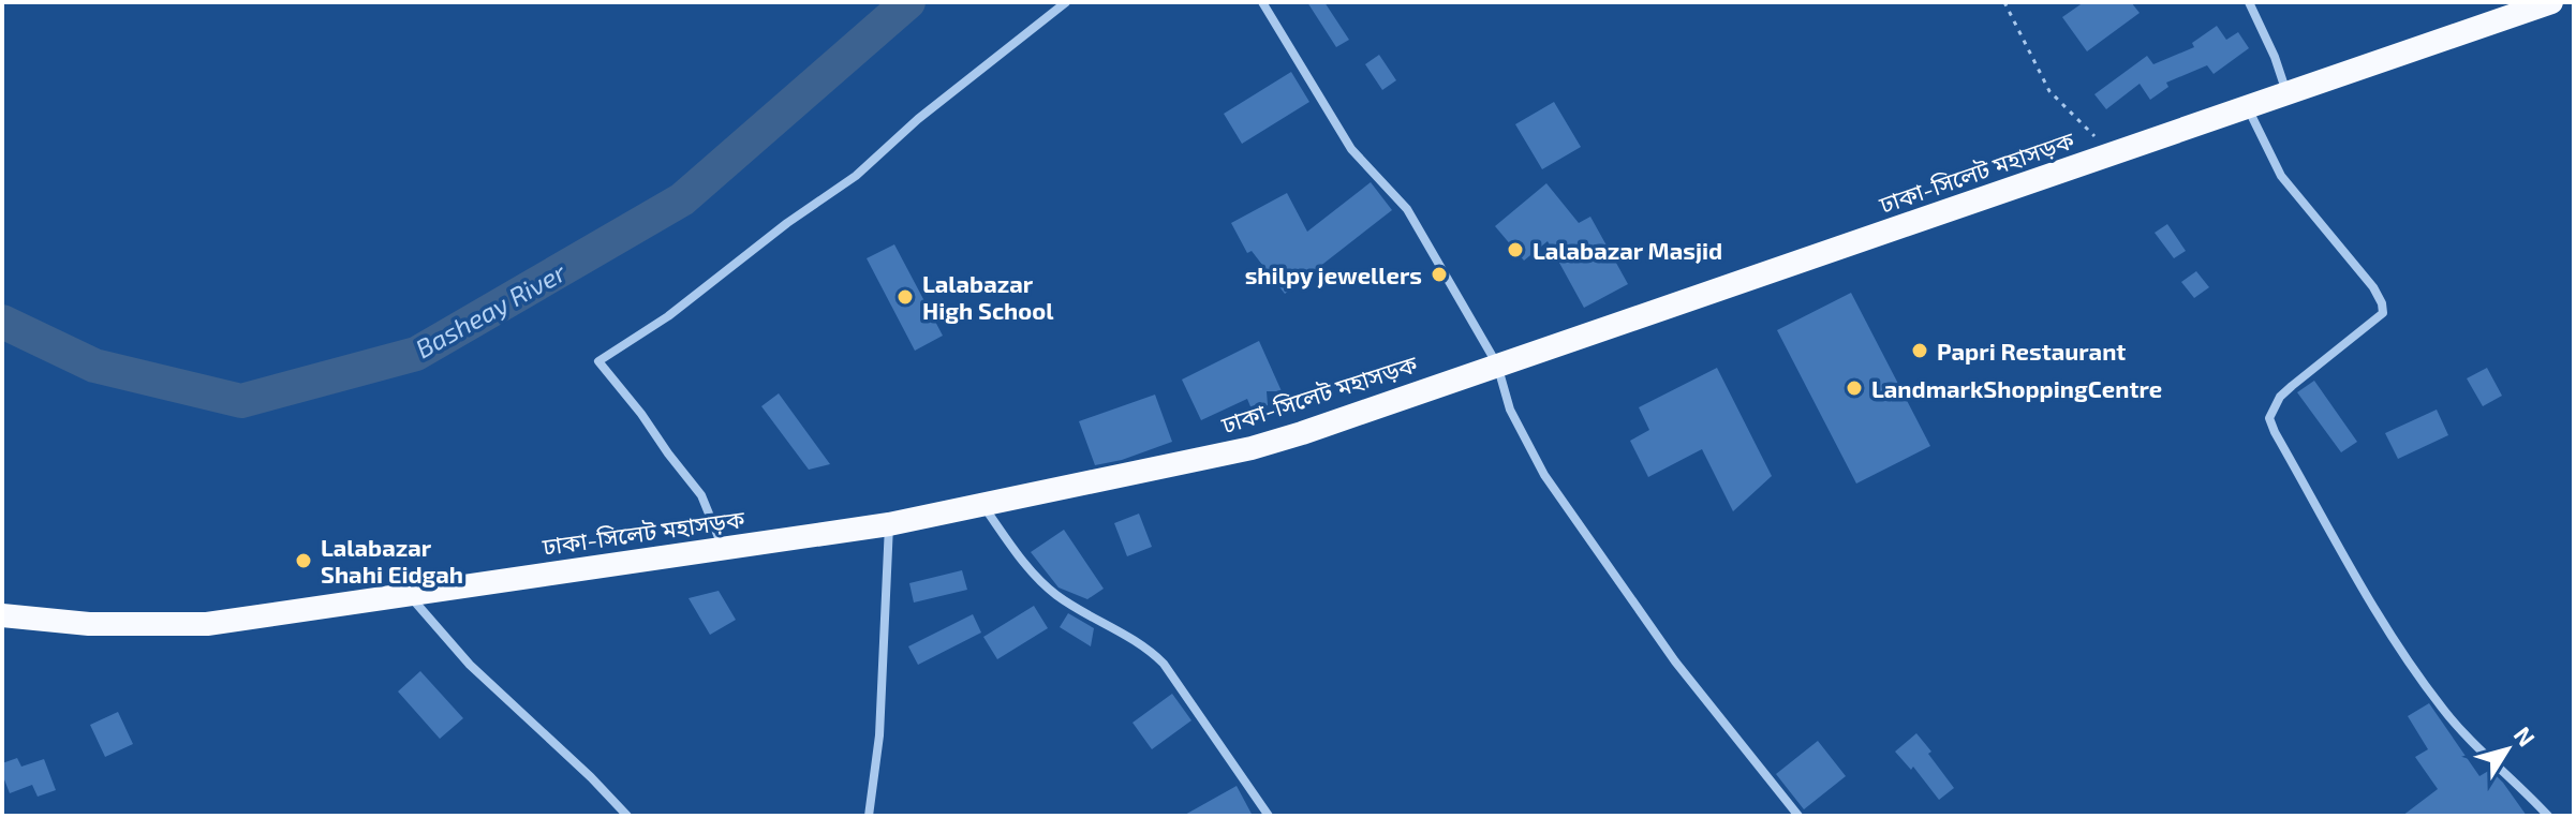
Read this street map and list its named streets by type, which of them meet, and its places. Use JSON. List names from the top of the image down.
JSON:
{
  "streets": {
    "highway": ["ঢাকা-সিলেট মহাসড়ক"]
  },
  "water": ["Basheay River"],
  "places": [
    "Lalabazar Masjid",
    "shilpy jewellers",
    "Lalabazar High School",
    "Papri Restaurant",
    "LandmarkShoppingCentre",
    "Lalabazar Shahi Eidgah"
  ],
  "north": "top right"
}
